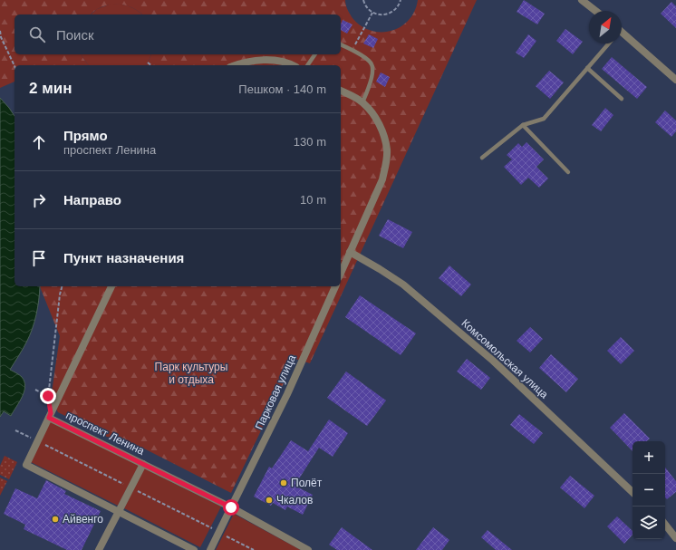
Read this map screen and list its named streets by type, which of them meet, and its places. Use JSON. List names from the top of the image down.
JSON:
{
  "streets": {
    "street": ["Комсомольская улица", "Парковая улица", "проспект Ленина"]
  },
  "crossings": [
    ["Парковая улица", "проспект Ленина"]
  ],
  "parks": ["Парк культуры и отдыха"],
  "places": ["Полёт", "Чкалов", "Айвенго"],
  "north": "top right",
  "page": {
    "search": "Поиск",
    "heading": ["2 мин", "Пешком · 140 m"],
    "list": [
      ["Прямо", "проспект Ленина", "130 m"],
      ["Направо", "10 m"],
      "Пункт назначения"
    ],
    "map_buttons": ["+", "−"]
  }
}
